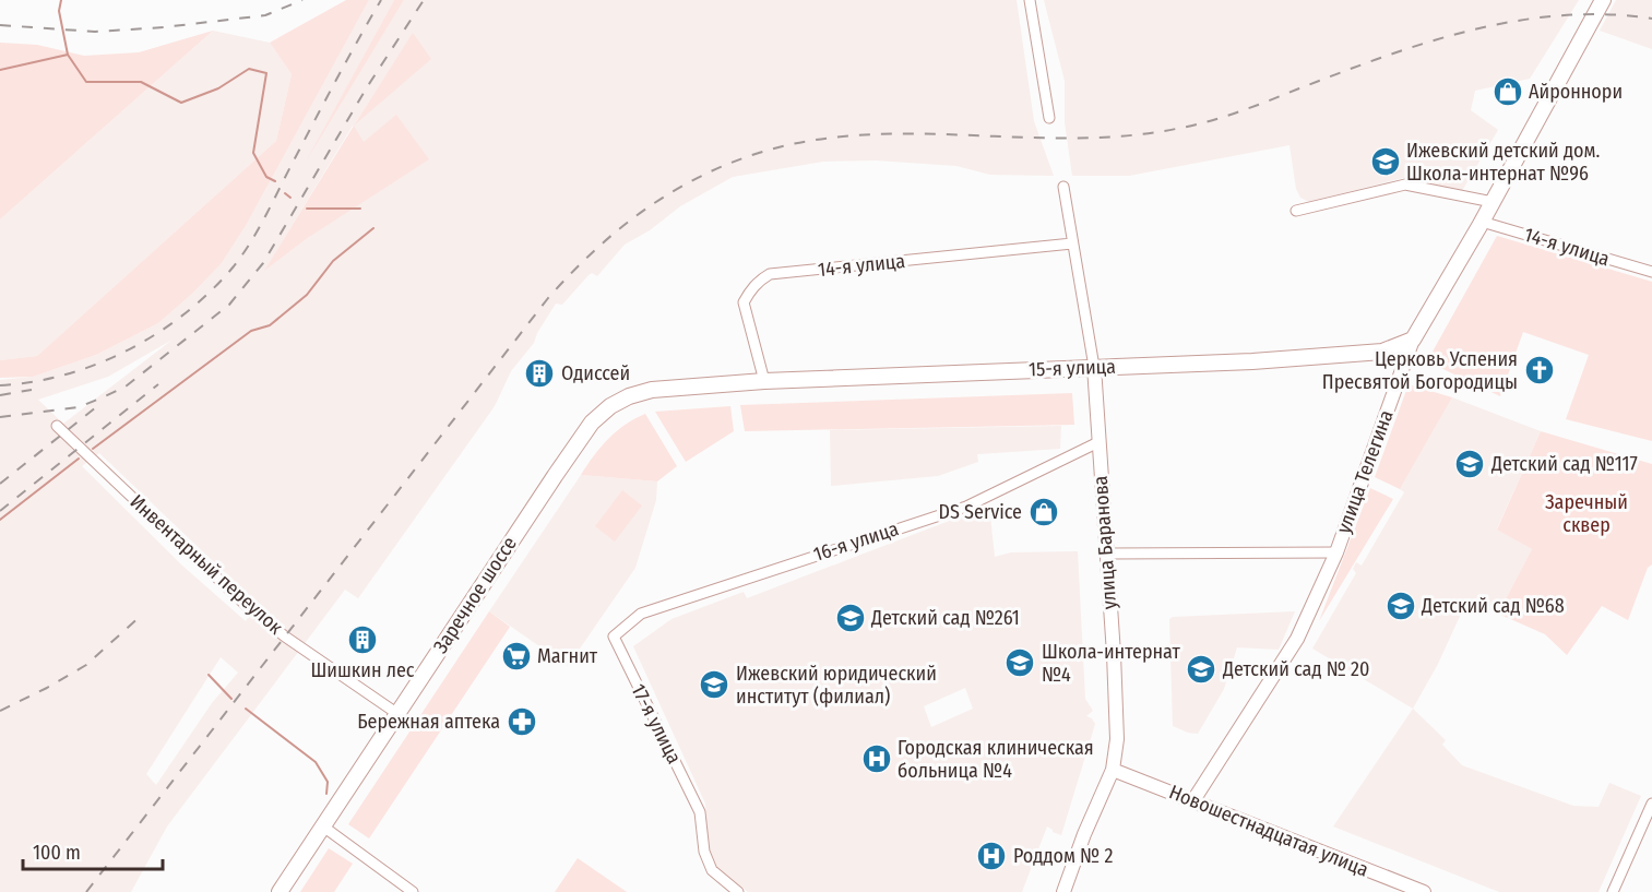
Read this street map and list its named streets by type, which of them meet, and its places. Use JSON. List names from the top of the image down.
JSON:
{
  "streets": {
    "main road": ["15-я улица", "улица Телегина", "Заречное шоссе"],
    "street": [
      "14-я улица",
      "16-я улица",
      "улица Баранова",
      "Инвентарный переулок",
      "17-я улица",
      "Новошестнадцатая улица"
    ]
  },
  "crossings": [
    ["14-я улица", "15-я улица"],
    ["14-я улица", "улица Телегина"],
    ["14-я улица", "улица Баранова"],
    ["15-я улица", "улица Телегина"],
    ["15-я улица", "улица Баранова"],
    ["15-я улица", "Заречное шоссе"],
    ["улица Телегина", "Новошестнадцатая улица"],
    ["16-я улица", "улица Баранова"],
    ["16-я улица", "17-я улица"],
    ["улица Баранова", "Новошестнадцатая улица"],
    ["Инвентарный переулок", "Заречное шоссе"]
  ],
  "parks": ["Заречный сквер"],
  "places": {
    "shop": ["Айроннори", "DS Service"],
    "school or university": [
      "Ижевский детский дом. Школа-интернат №96",
      "Детский сад №117",
      "Детский сад №68",
      "Детский сад №261",
      "Школа-интернат №4",
      "Детский сад № 20",
      "Ижевский юридический институт (филиал)"
    ],
    "church": ["Церковь Успения Пресвятой Богородицы"],
    "building": ["Одиссей", "Шишкин лес"],
    "supermarket": ["Магнит"],
    "pharmacy": ["Бережная аптека"],
    "hospital": ["Городская клиническая больница №4", "Роддом № 2"]
  },
  "scale_bar": "100 m"
}
